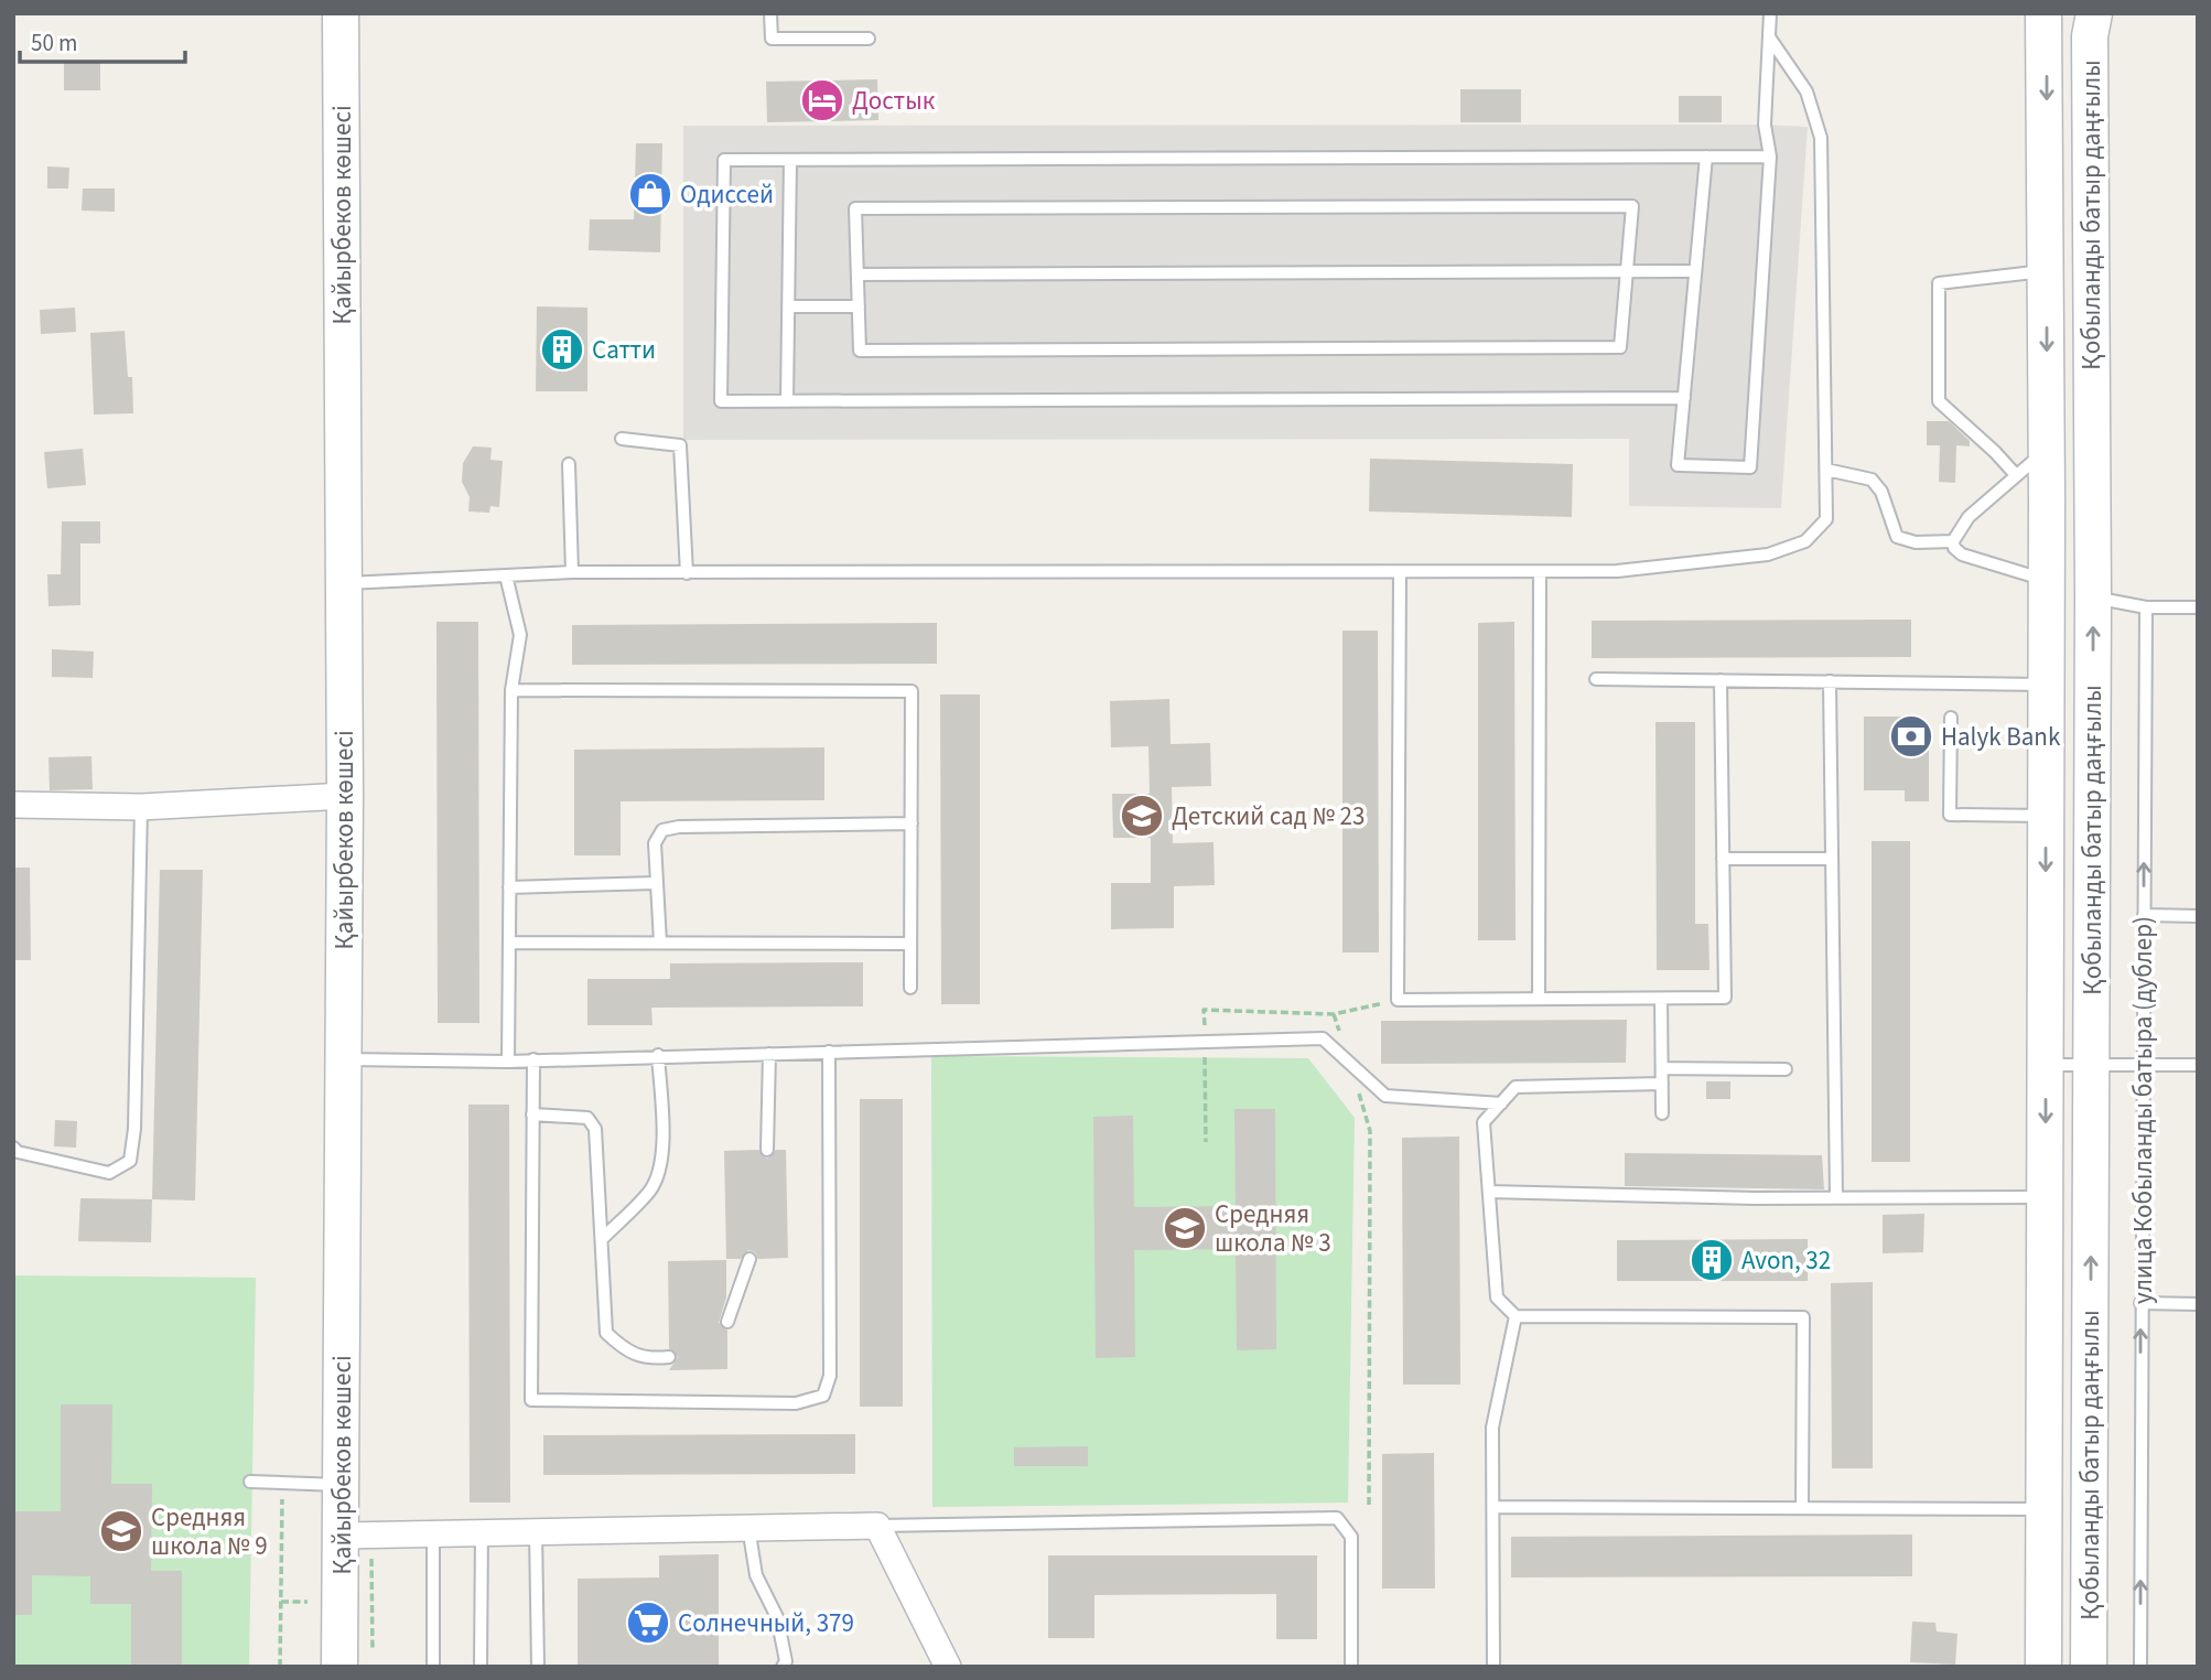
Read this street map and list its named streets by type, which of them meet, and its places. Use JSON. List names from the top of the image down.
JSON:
{
  "streets": {
    "street": ["Қайырбеков көшесі", "Қобыланды батыр даңғылы"],
    "lane": ["улица Кобыланды батыра (дублер)"]
  },
  "one_way": ["улица Кобыланды батыра (дублер)"],
  "places": {
    "hotel": ["Достык"],
    "shop": ["Одиссей"],
    "building": ["Сатти", "Avon, 32"],
    "bank": ["Halyk Bank"],
    "school or university": ["Детский сад № 23", "Средняя школа № 3", "Средняя школа № 9"],
    "supermarket": ["Солнечный, 379"]
  },
  "scale_bar": "50 m"
}
